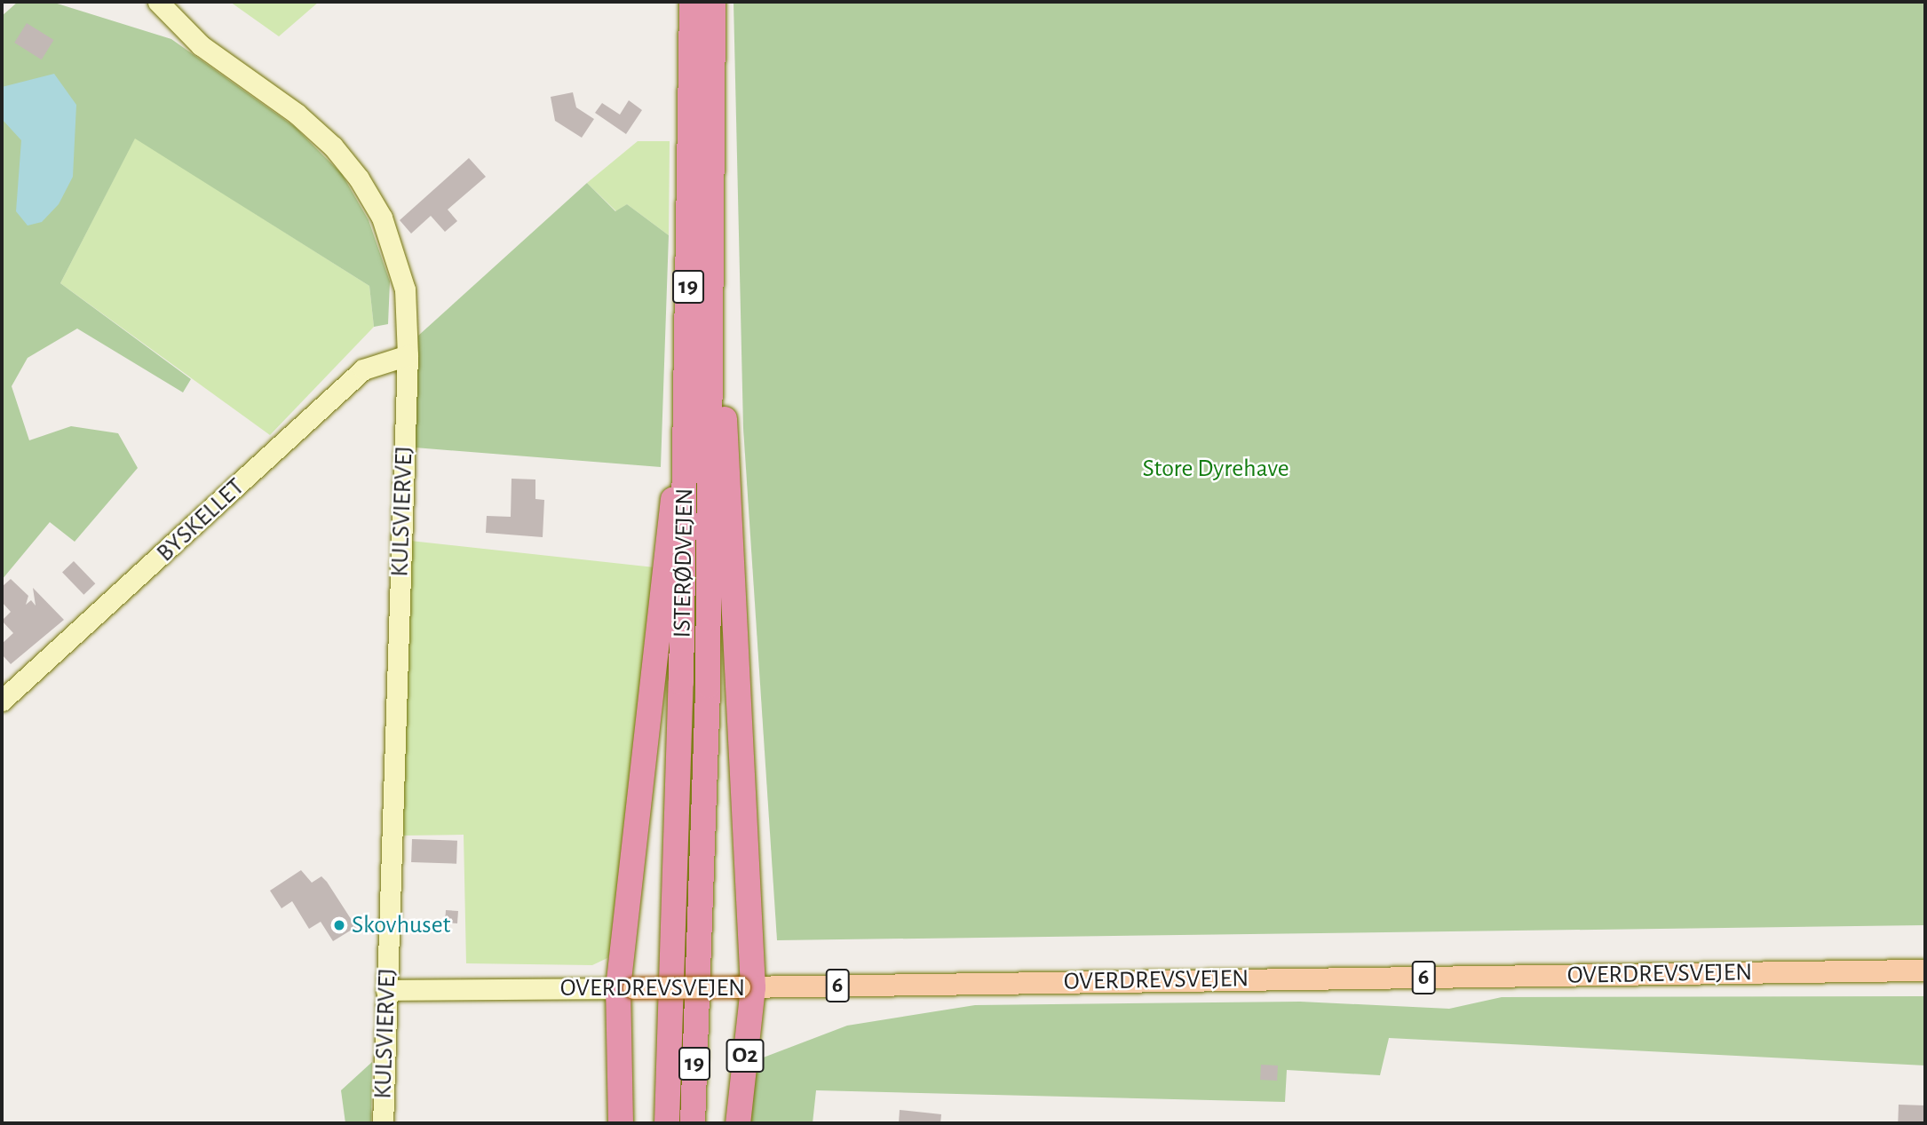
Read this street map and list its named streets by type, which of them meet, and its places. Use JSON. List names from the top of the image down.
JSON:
{
  "streets": {
    "highway": ["19", "ISTERØDVEJEN", "O2"],
    "main road": ["OVERDREVSVEJEN", "6"],
    "street": ["KULSVIERVEJ", "BYSKELLET"]
  },
  "crossings": [
    ["KULSVIERVEJ", "BYSKELLET"],
    ["KULSVIERVEJ", "OVERDREVSVEJEN"],
    ["OVERDREVSVEJEN", "O2"]
  ],
  "parks": ["Store Dyrehave"],
  "places": ["Skovhuset"]
}
